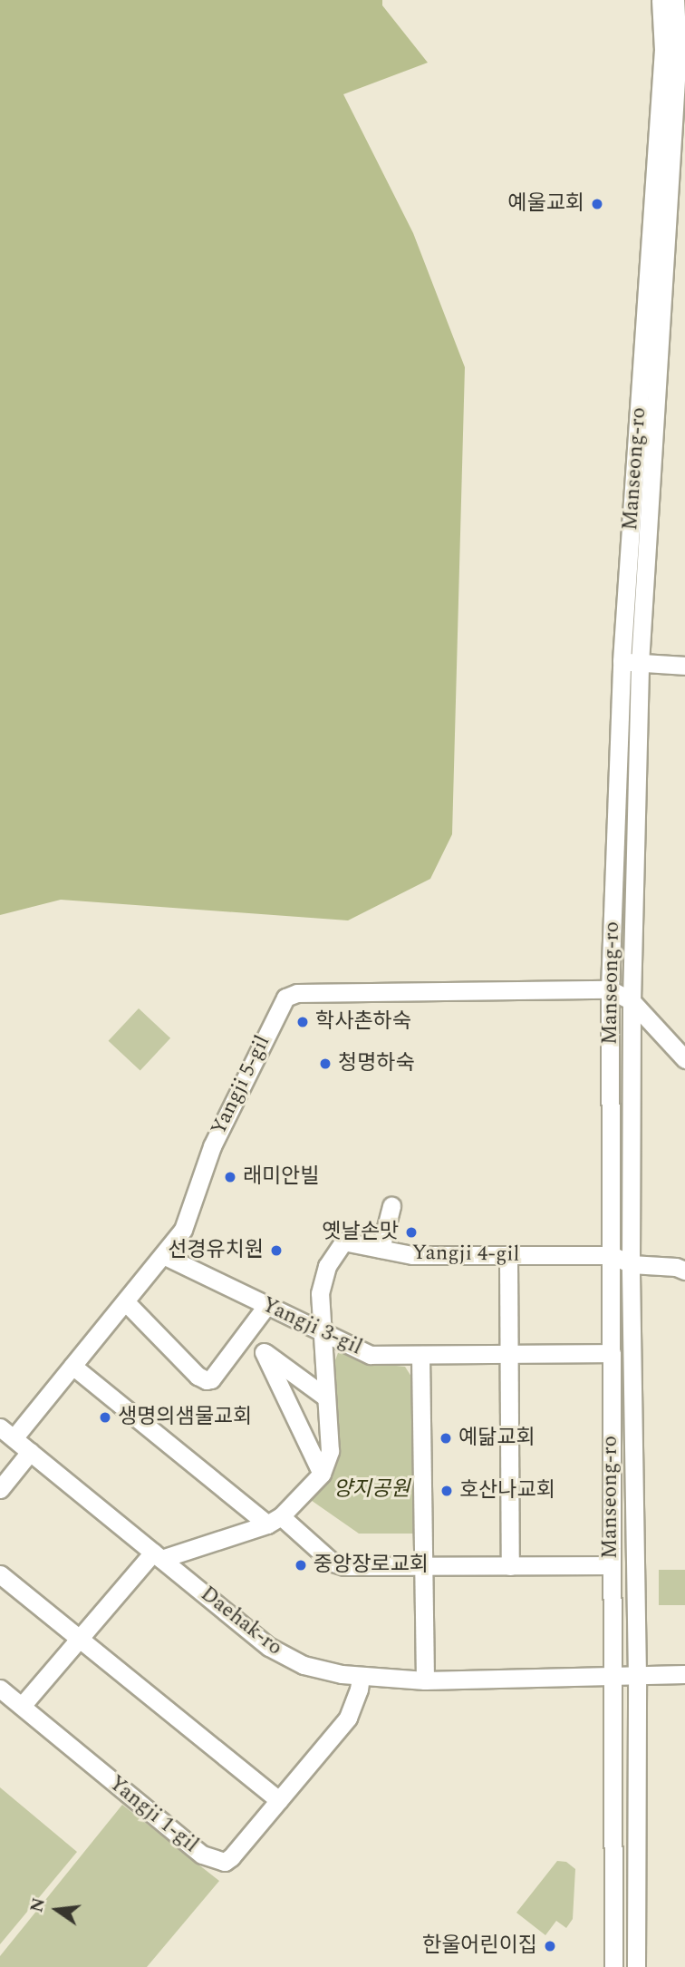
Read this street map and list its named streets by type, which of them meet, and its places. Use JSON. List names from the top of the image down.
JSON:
{
  "streets": {
    "street": [
      "Manseong-ro",
      "Yangji 5-gil",
      "Yangji 4-gil",
      "Yangji 3-gil",
      "Daehak-ro",
      "Yangji 1-gil"
    ]
  },
  "crossings": [
    ["Manseong-ro", "Yangji 5-gil"],
    ["Manseong-ro", "Yangji 4-gil"],
    ["Manseong-ro", "Yangji 3-gil"],
    ["Manseong-ro", "Daehak-ro"],
    ["Yangji 5-gil", "Yangji 3-gil"],
    ["Yangji 5-gil", "Daehak-ro"],
    ["Yangji 4-gil", "Yangji 3-gil"],
    ["Daehak-ro", "Yangji 1-gil"]
  ],
  "parks": ["양지공원"],
  "places": [
    "예울교회",
    "학사촌하숙",
    "청명하숙",
    "래미안빌",
    "옛날손맛",
    "선경유치원",
    "생명의샘물교회",
    "예닮교회",
    "호산나교회",
    "중앙장로교회",
    "한울어린이집"
  ],
  "north": "left"
}
